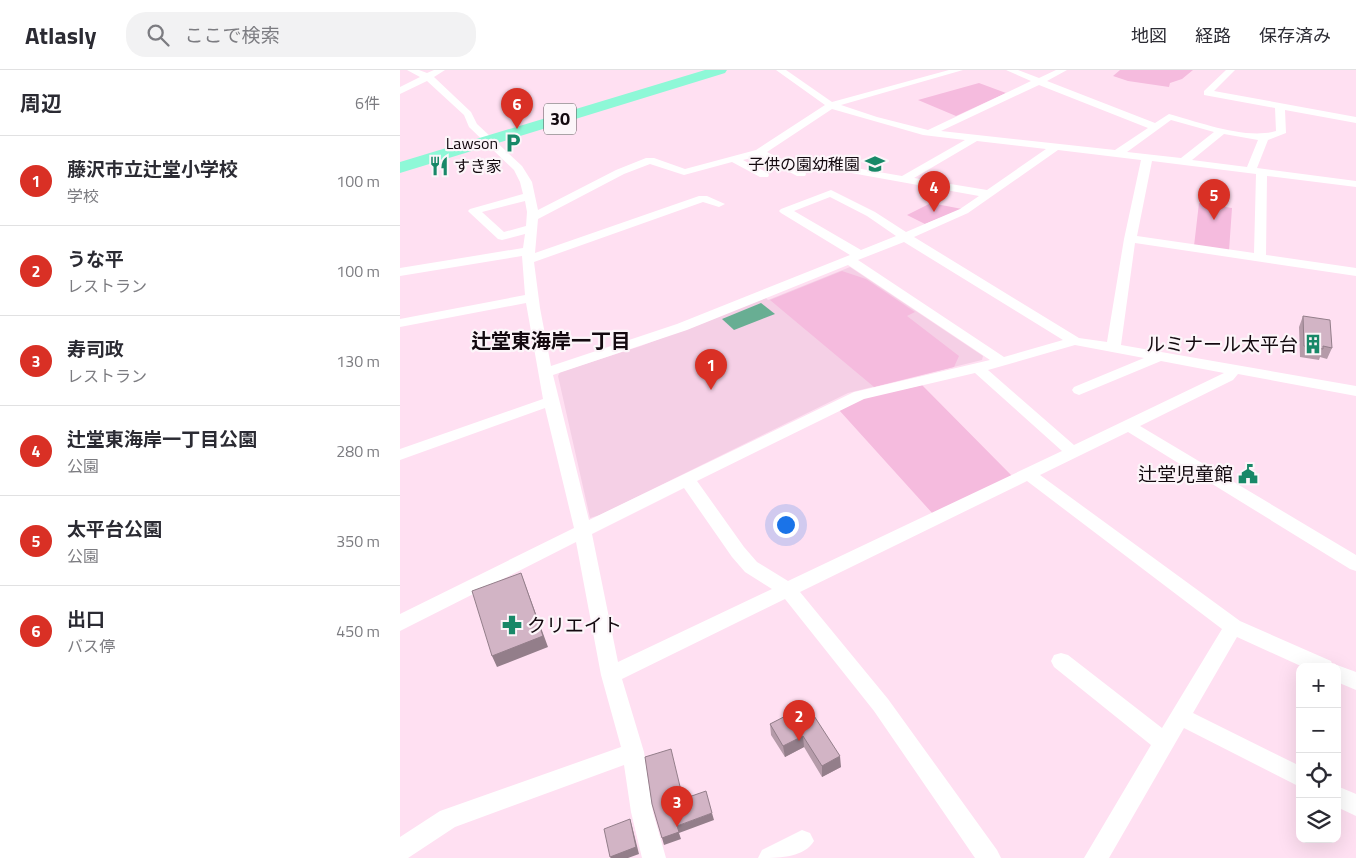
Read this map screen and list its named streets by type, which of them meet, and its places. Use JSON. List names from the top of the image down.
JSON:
{
  "streets": {
    "main road": ["30"]
  },
  "districts": ["辻堂東海岸一丁目"],
  "places": {
    "parking": ["Lawson"],
    "school or university": ["子供の園幼稚園"],
    "restaurant": ["すき家"],
    "building": ["ルミナール太平台"],
    "public building": ["辻堂児童館"],
    "pharmacy": ["クリエイト"]
  },
  "page": {
    "header": "Atlasly",
    "search": "ここで検索",
    "nav": ["地図", "経路", "保存済み"],
    "heading": ["周辺", "6件"],
    "pins": [
      "6",
      "4",
      "5",
      "1",
      "2",
      "3"
    ],
    "list": [
      {
        "mark": "1",
        "name": "藤沢市立辻堂小学校",
        "note": "学校",
        "value": "100 m"
      },
      {
        "mark": "2",
        "name": "うな平",
        "note": "レストラン",
        "value": "100 m"
      },
      {
        "mark": "3",
        "name": "寿司政",
        "note": "レストラン",
        "value": "130 m"
      },
      {
        "mark": "4",
        "name": "辻堂東海岸一丁目公園",
        "note": "公園",
        "value": "280 m"
      },
      {
        "mark": "5",
        "name": "太平台公園",
        "note": "公園",
        "value": "350 m"
      },
      {
        "mark": "6",
        "name": "出口",
        "note": "バス停",
        "value": "450 m"
      }
    ],
    "map_buttons": ["+", "−"]
  }
}
